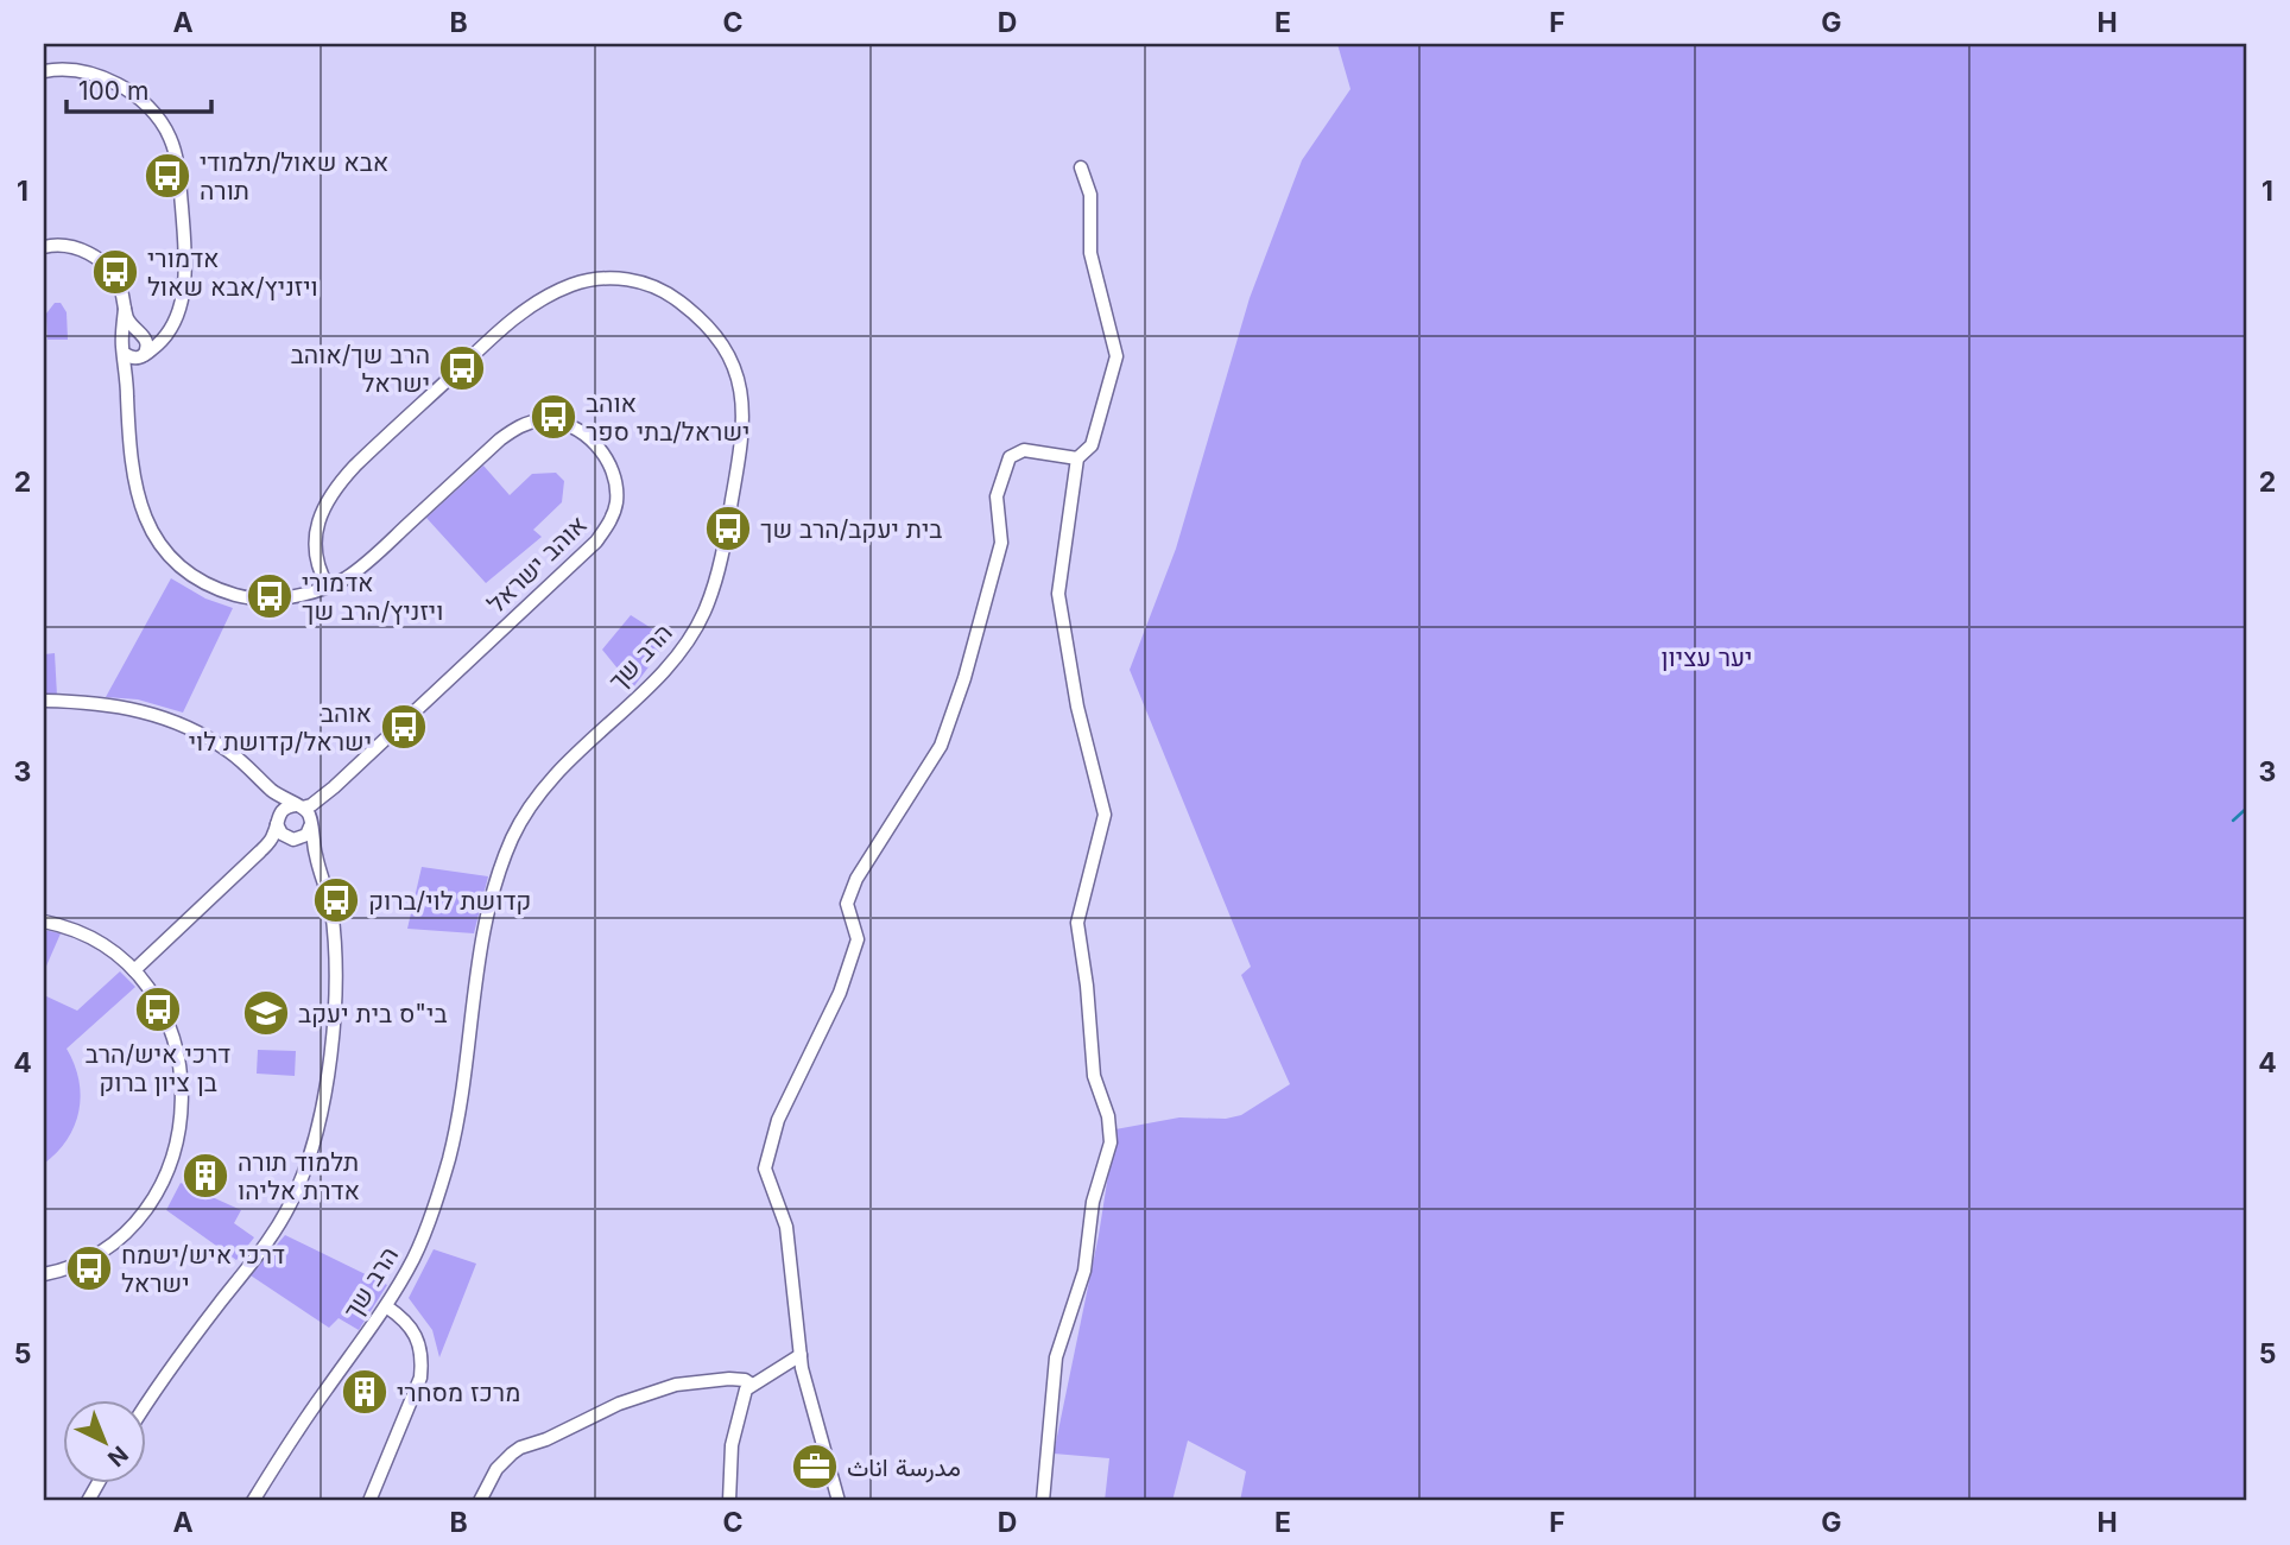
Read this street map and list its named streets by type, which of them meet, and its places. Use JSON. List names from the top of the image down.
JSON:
{
  "streets": {
    "street": ["אוהב ישראל", "הרב שך"]
  },
  "crossings": [
    ["אוהב ישראל", "הרב שך"]
  ],
  "parks": ["יער עציון"],
  "places": {
    "bus stop": [
      "אבא שאול/תלמודי תורה",
      "אדמורי ויזניץ/אבא שאול",
      "הרב שך/אוהב ישראל",
      "אוהב ישראל/בתי ספר",
      "בית יעקב/הרב שך",
      "אדמורי ויזניץ/הרב שך",
      "אוהב ישראל/קדושת לוי",
      "קדושת לוי/ברוק",
      "דרכי איש/הרב בן ציון ברוק",
      "דרכי איש/ישמח ישראל"
    ],
    "school or university": ["בי\"ס בית יעקב"],
    "building": ["תלמוד תורה אדרת אליהו", "מרכז מסחרי"],
    "office": ["مدرسة اناث"]
  },
  "scale_bar": "100 m",
  "north": "bottom right",
  "grid": {
    "columns": [
      "A",
      "B",
      "C",
      "D",
      "E",
      "F",
      "G",
      "H"
    ],
    "rows": [
      "1",
      "2",
      "3",
      "4",
      "5"
    ]
  }
}
